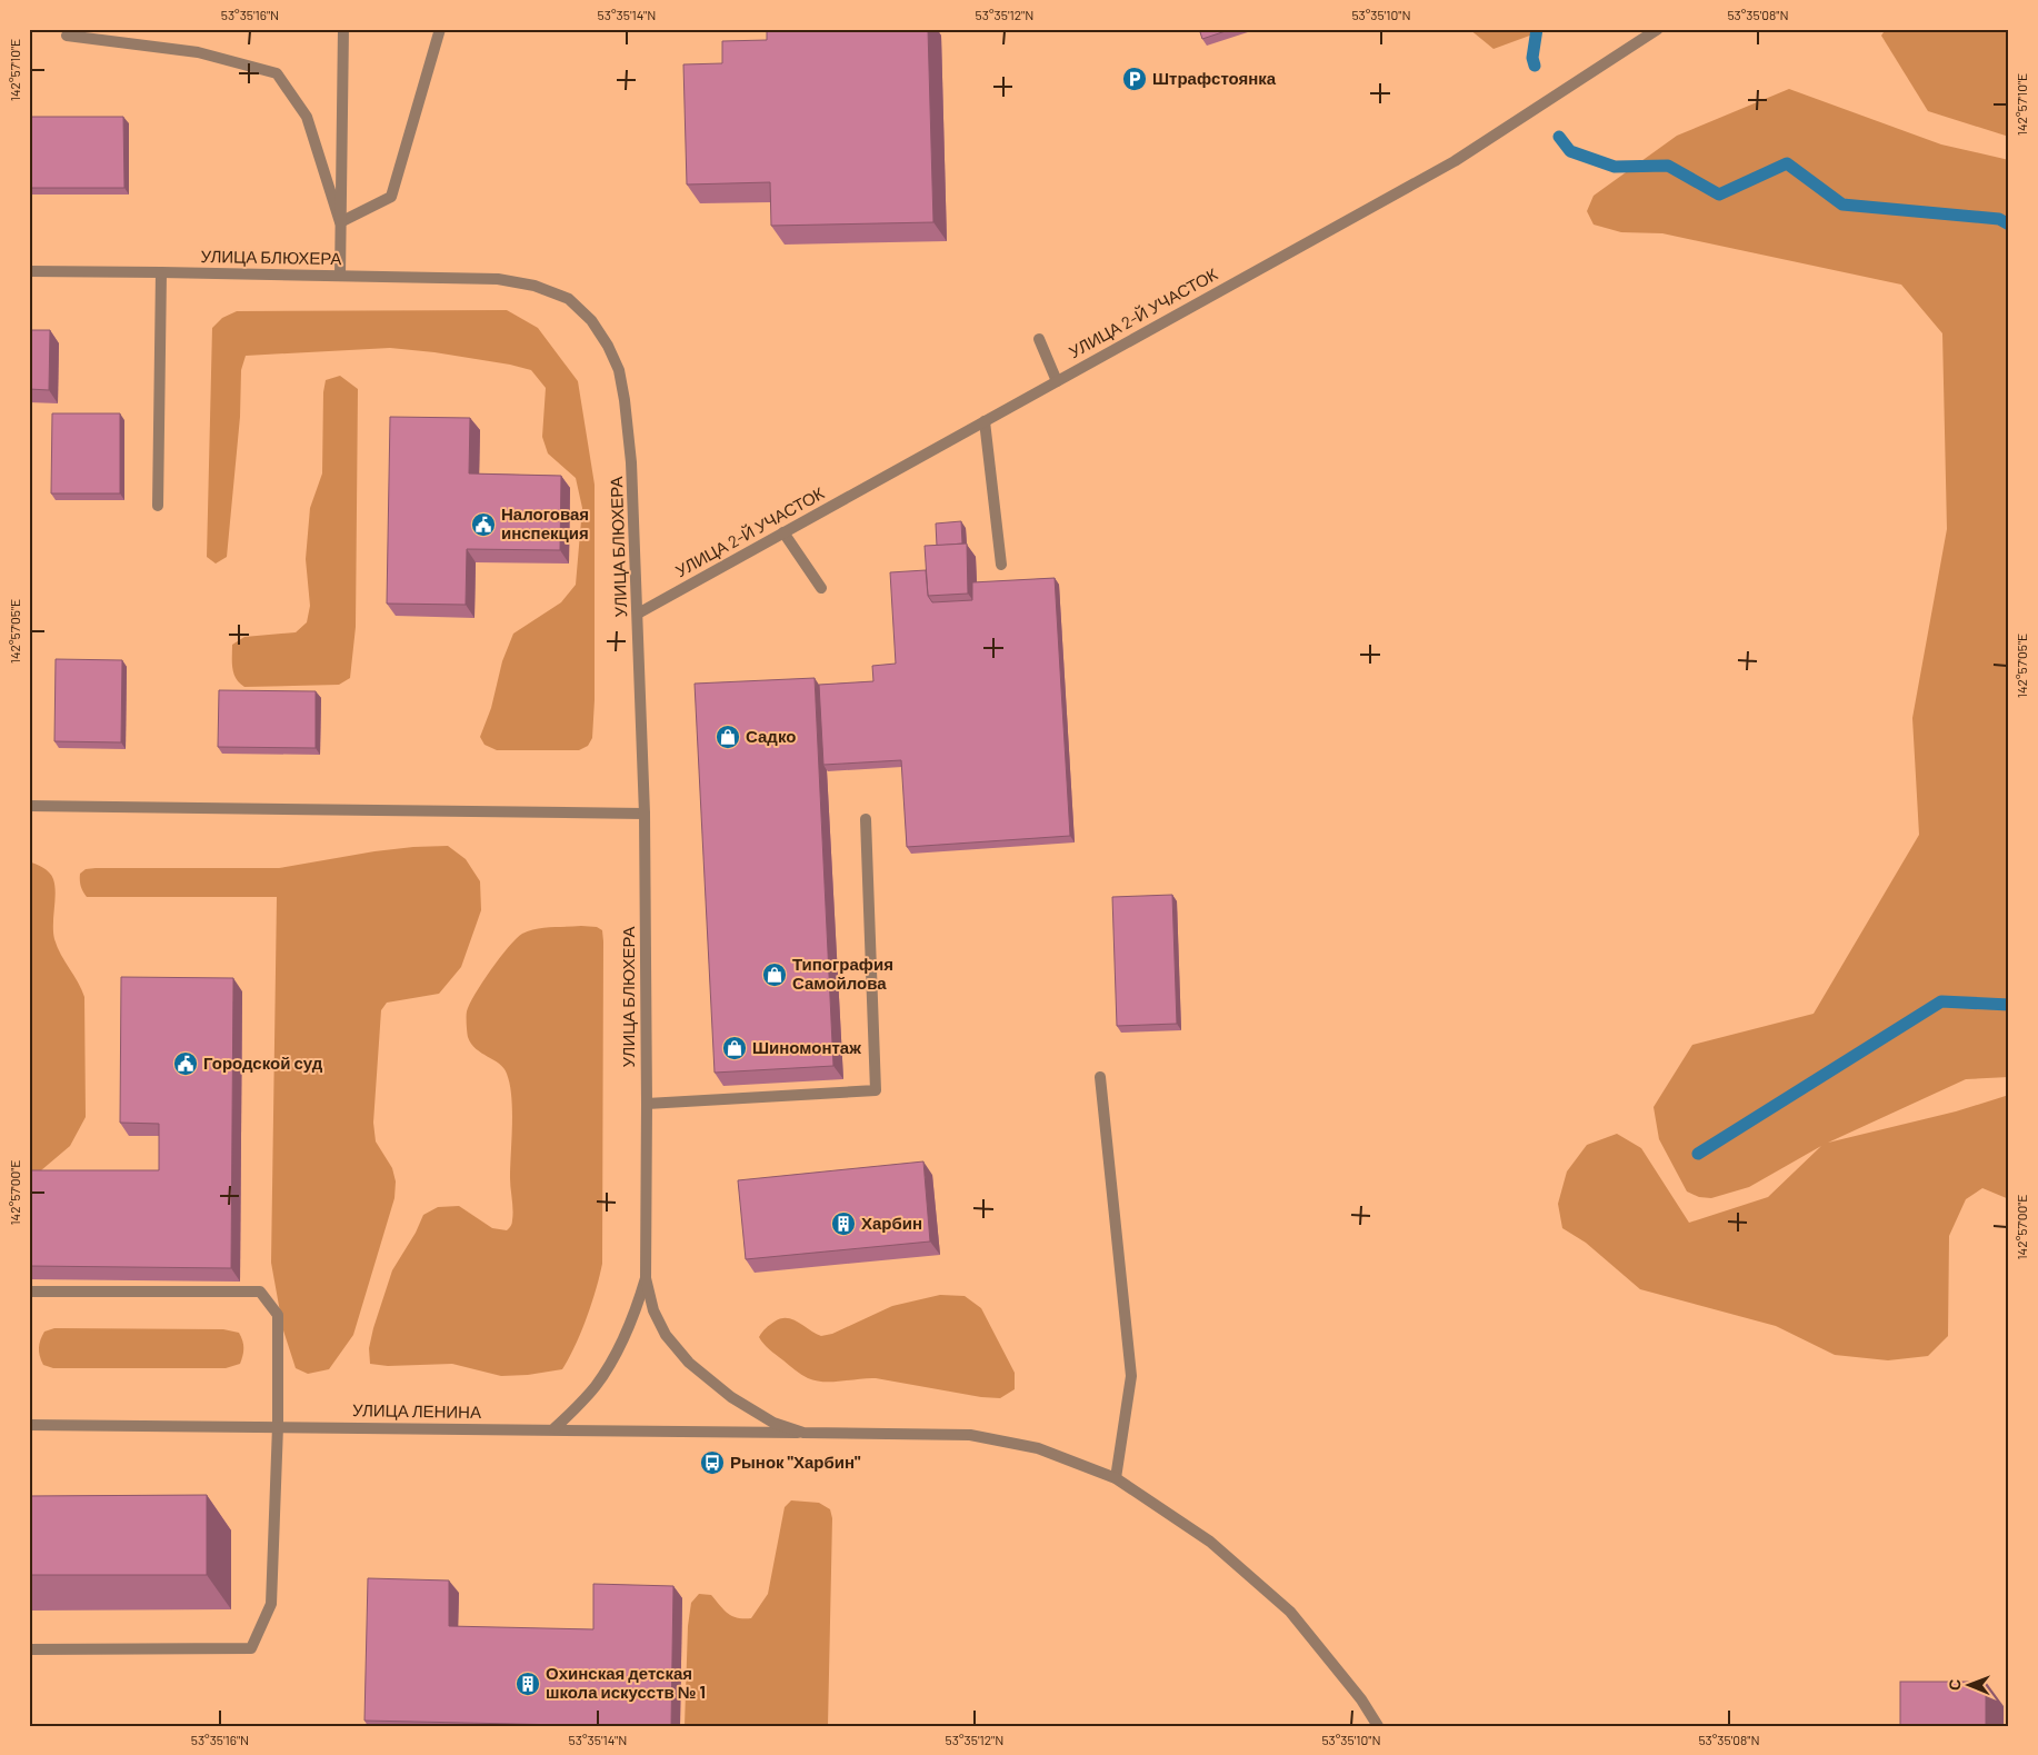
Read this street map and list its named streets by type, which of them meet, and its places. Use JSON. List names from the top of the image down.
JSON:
{
  "streets": {
    "street": ["УЛИЦА БЛЮХЕРА", "УЛИЦА 2-Й УЧАСТОК", "УЛИЦА ЛЕНИНА"]
  },
  "crossings": [
    ["УЛИЦА БЛЮХЕРА", "УЛИЦА 2-Й УЧАСТОК"],
    ["УЛИЦА БЛЮХЕРА", "УЛИЦА ЛЕНИНА"]
  ],
  "places": {
    "parking": ["Штрафстоянка"],
    "public building": ["Налоговая инспекция", "Городской суд"],
    "shop": ["Садко", "Типография Самойлова", "Шиномонтаж"],
    "building": ["Харбин", "Охинская детская школа искусств № 1"],
    "bus stop": ["Рынок \"Харбин\""]
  },
  "north": "left",
  "coordinates": [
    "53°35'16\"N",
    "53°35'14\"N",
    "53°35'12\"N",
    "53°35'10\"N",
    "53°35'08\"N",
    "142°57'10\"E",
    "142°57'05\"E",
    "142°57'00\"E"
  ]
}
